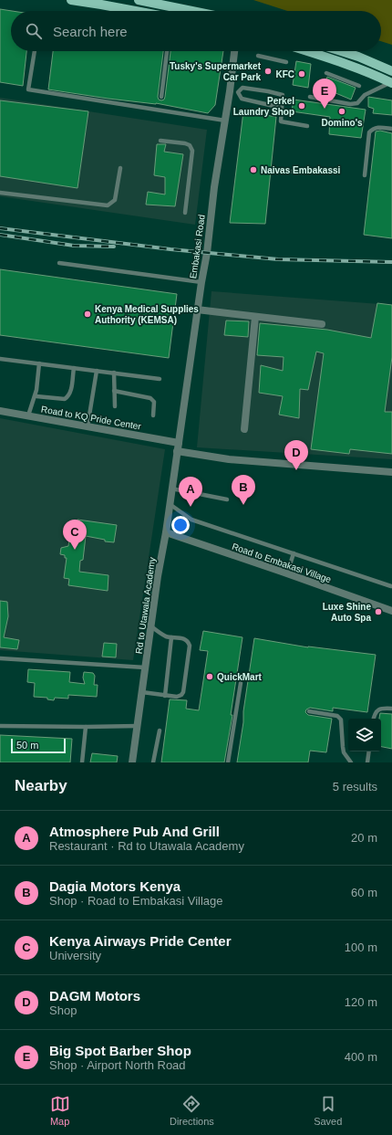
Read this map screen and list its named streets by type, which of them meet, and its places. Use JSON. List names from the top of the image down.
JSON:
{
  "streets": {
    "street": [
      "Embakasi Road",
      "Road to KQ Pride Center",
      "Road to Embakasi Village",
      "Rd to Utawala Academy"
    ]
  },
  "crossings": [
    ["Embakasi Road", "Road to KQ Pride Center"],
    ["Embakasi Road", "Rd to Utawala Academy"],
    ["Road to Embakasi Village", "Rd to Utawala Academy"]
  ],
  "places": [
    "Tusky's Supermarket Car Park",
    "KFC",
    "Perkel Laundry Shop",
    "Domino's",
    "Naivas Embakassi",
    "Kenya Medical Supplies Authority (KEMSA)",
    "Luxe Shine Auto Spa",
    "QuickMart"
  ],
  "scale_bar": "50 m",
  "page": {
    "search": "Search here",
    "pins": [
      "E",
      "D",
      "B",
      "A",
      "C"
    ],
    "scale": "50 m",
    "heading": ["Nearby", "5 results"],
    "list": [
      {
        "mark": "A",
        "name": "Atmosphere Pub And Grill",
        "note": "Restaurant · Rd to Utawala Academy",
        "value": "20 m"
      },
      {
        "mark": "B",
        "name": "Dagia Motors Kenya",
        "note": "Shop · Road to Embakasi Village",
        "value": "60 m"
      },
      {
        "mark": "C",
        "name": "Kenya Airways Pride Center",
        "note": "University",
        "value": "100 m"
      },
      {
        "mark": "D",
        "name": "DAGM Motors",
        "note": "Shop",
        "value": "120 m"
      },
      {
        "mark": "E",
        "name": "Big Spot Barber Shop",
        "note": "Shop · Airport North Road",
        "value": "400 m"
      }
    ],
    "nav": ["Map", "Directions", "Saved"]
  }
}
